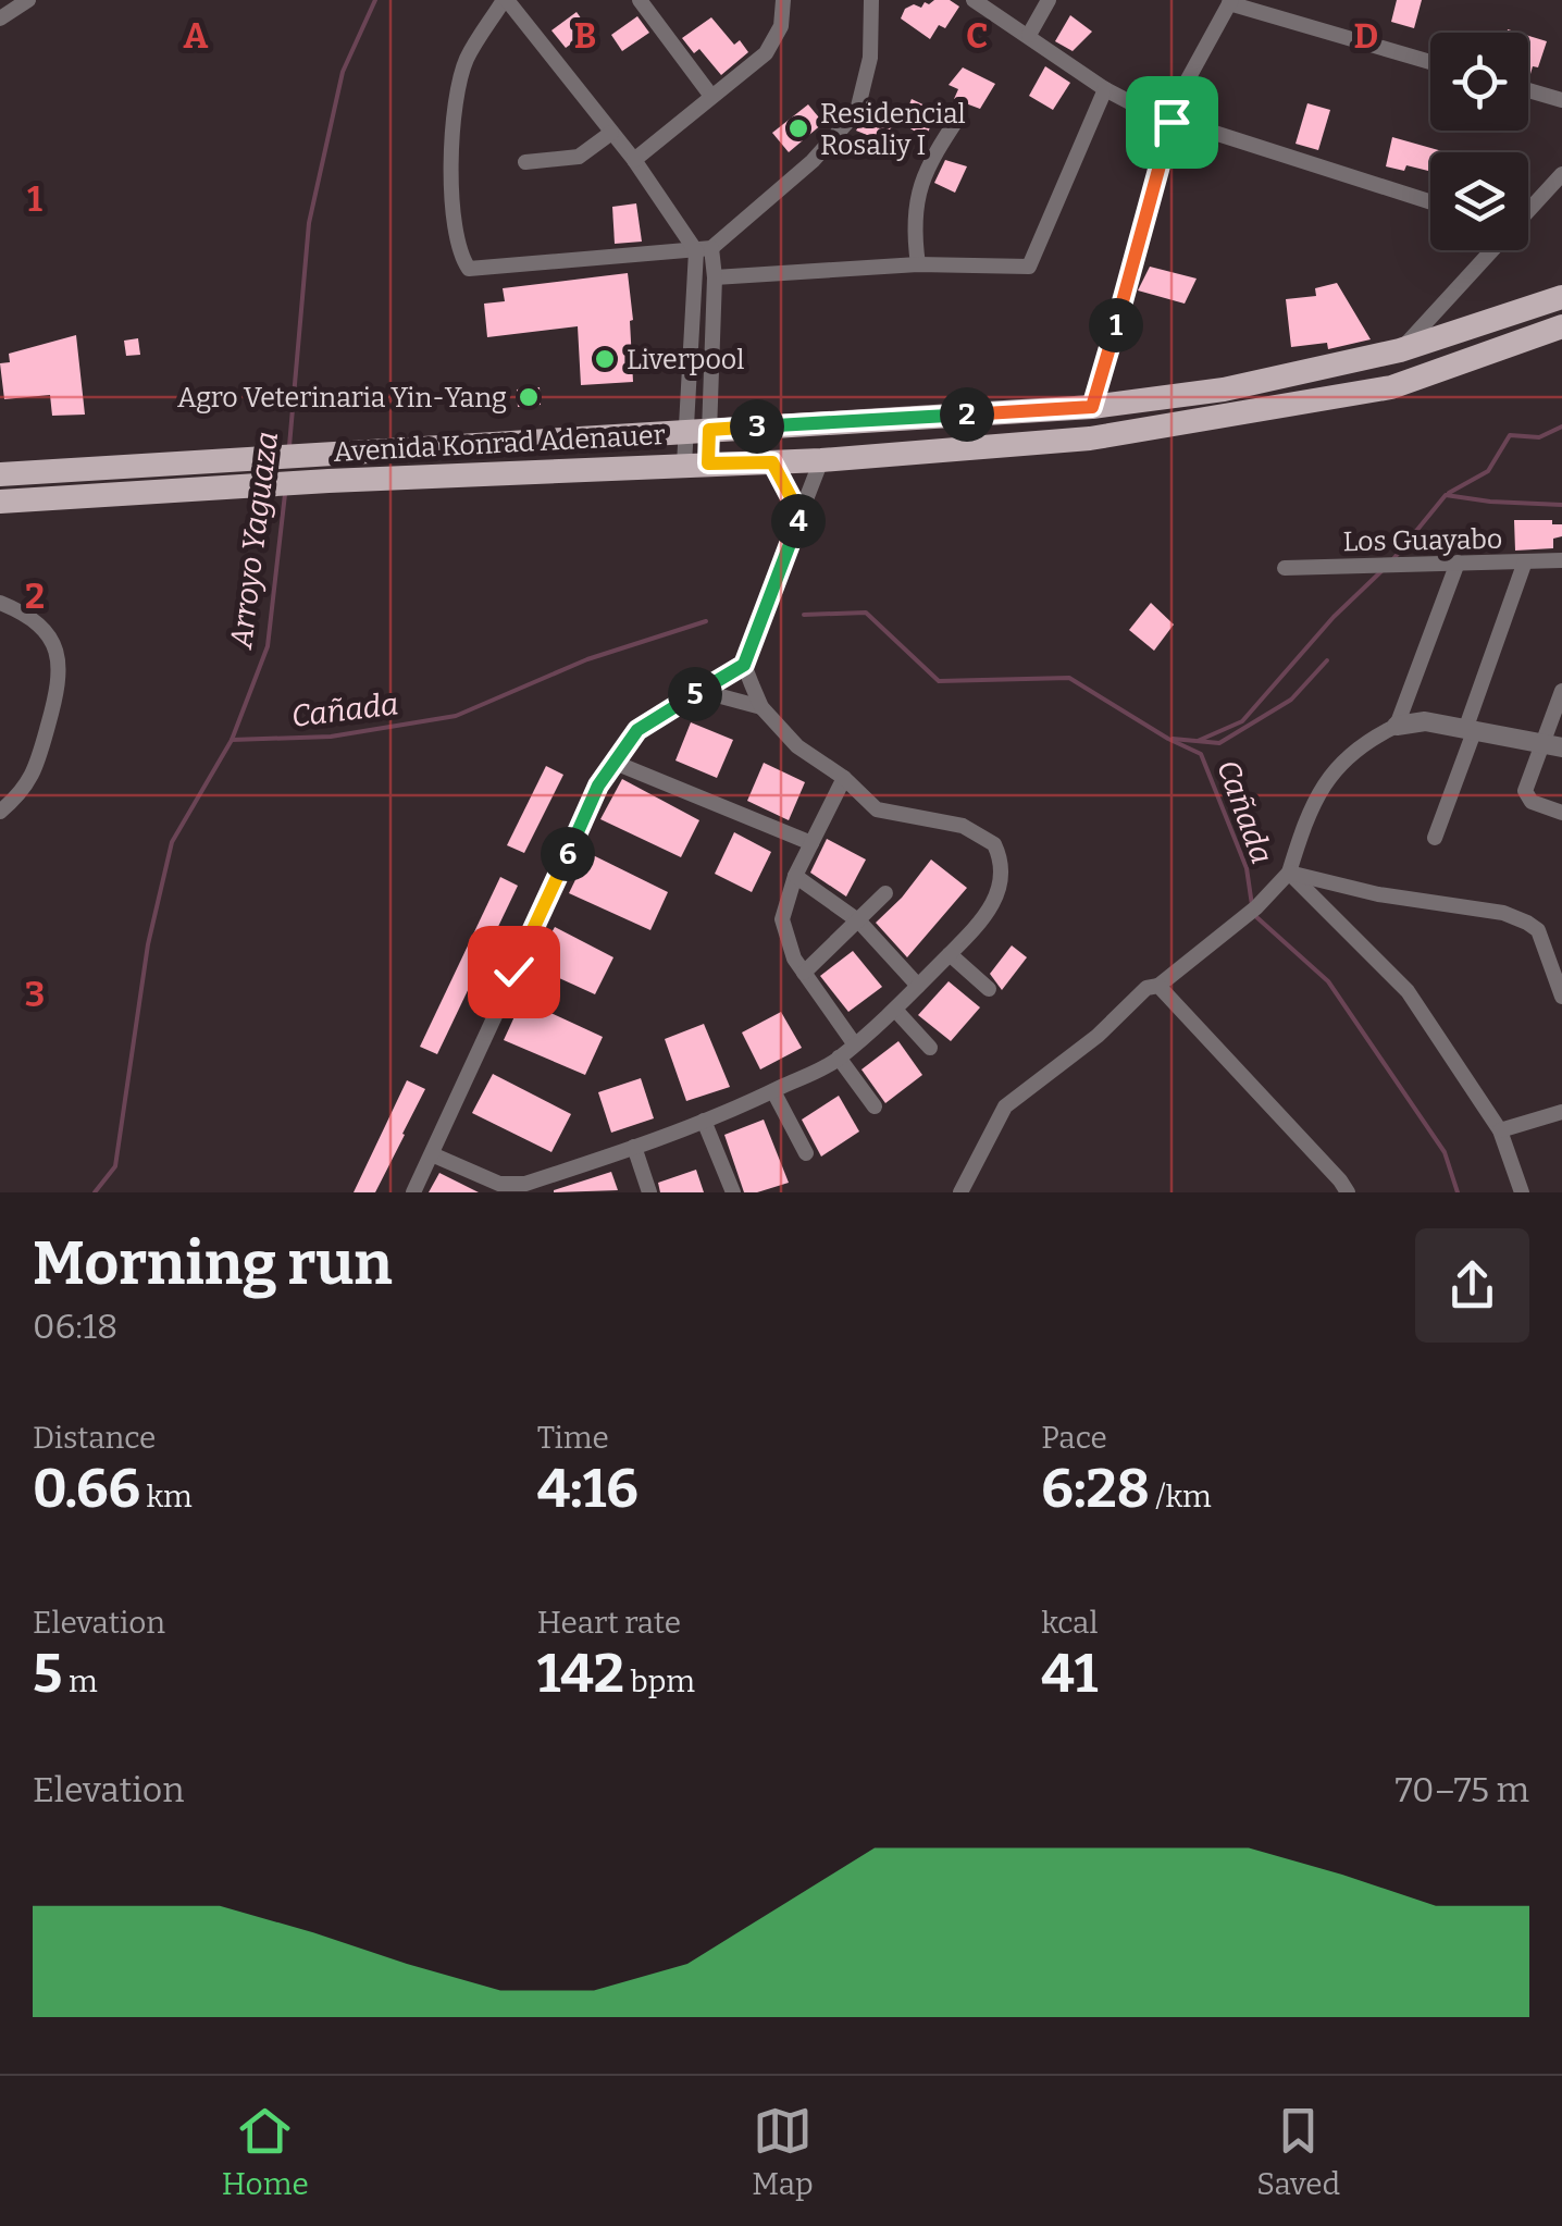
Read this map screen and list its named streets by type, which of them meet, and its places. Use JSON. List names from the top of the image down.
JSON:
{
  "streets": {
    "main road": ["Avenida Konrad Adenauer"],
    "street": ["Los Guayabo"]
  },
  "water": ["Arroyo Yaguaza", "Cañada"],
  "places": ["Residencial Rosaliy I", "Liverpool", "Agro Veterinaria Yin-Yang"],
  "page": {
    "pins": [
      "1",
      "2",
      "3",
      "4",
      "5",
      "6"
    ],
    "heading": ["Morning run", "06:18"],
    "stats": [
      ["Distance", "0.66 km"],
      ["Time", "4:16"],
      ["Pace", "6:28 /km"],
      ["Elevation", "5 m"],
      ["Heart rate", "142 bpm"],
      ["kcal", "41"]
    ],
    "chart": ["Elevation", "70–75 m"],
    "tabs": ["Home", "Map", "Saved"]
  },
  "grid": {
    "columns": [
      "A",
      "B",
      "C",
      "D"
    ],
    "rows": ["1", "2", "3"]
  }
}
